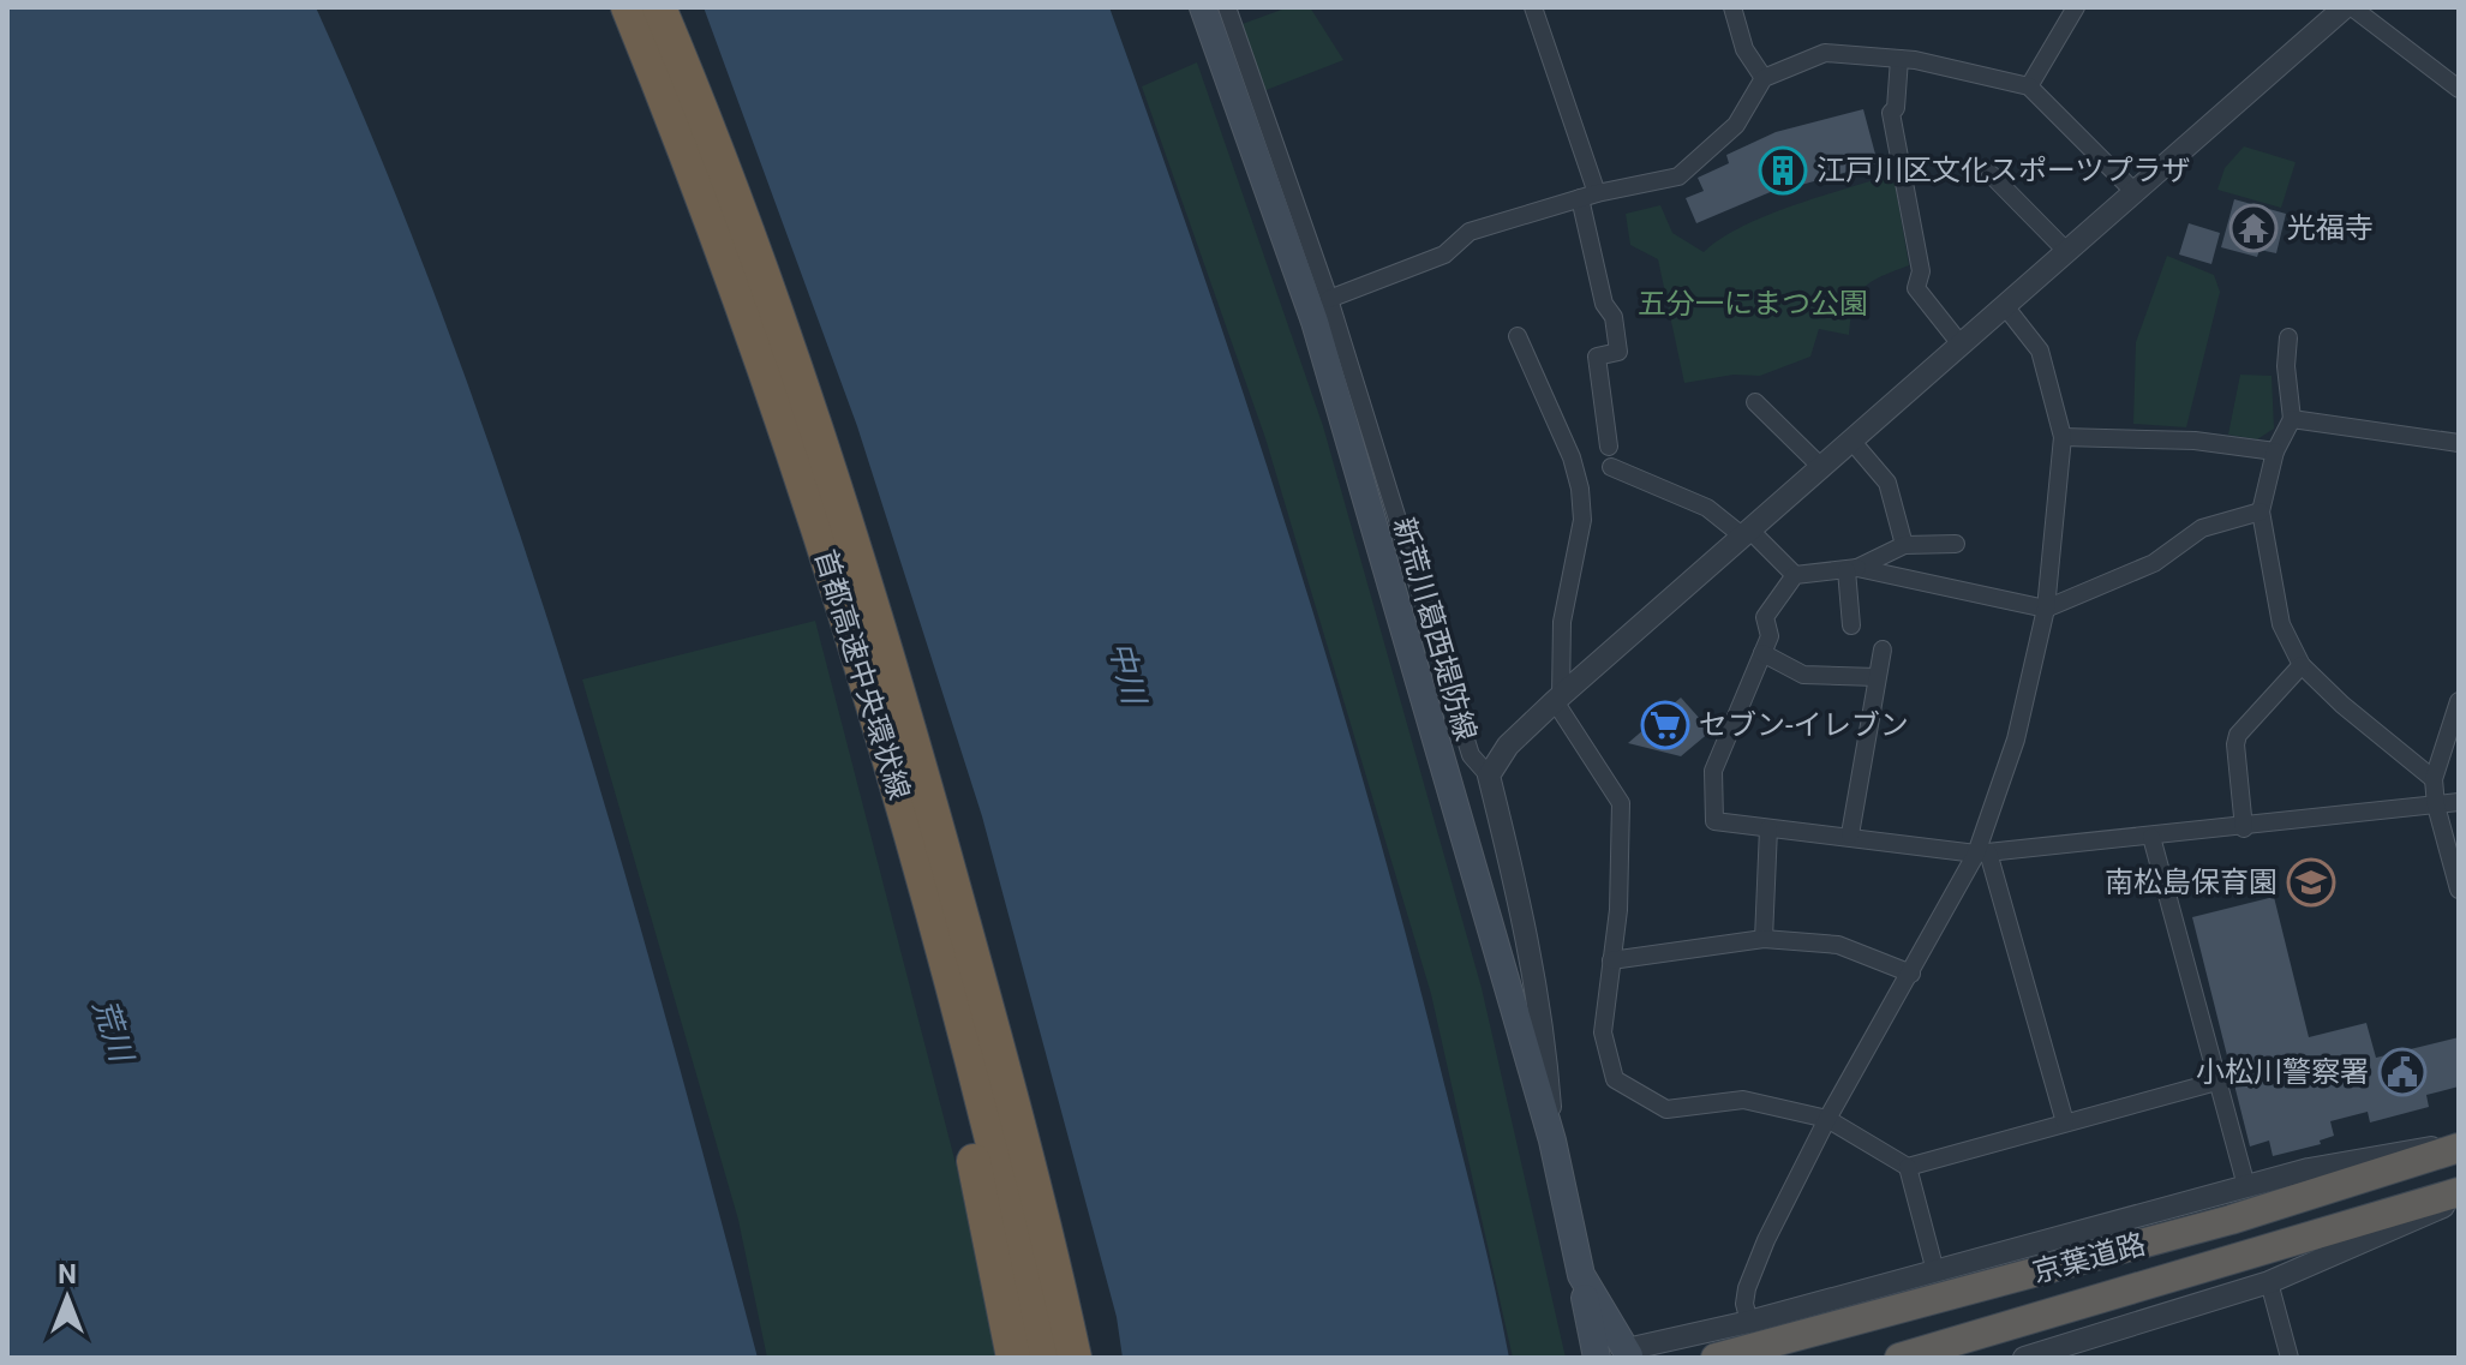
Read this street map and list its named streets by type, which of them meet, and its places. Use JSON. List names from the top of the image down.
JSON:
{
  "streets": {
    "highway": ["首都高速中央環状線", "京葉道路"],
    "main road": ["新荒川葛西堤防線"]
  },
  "water": ["中川", "荒川"],
  "parks": ["五分一にまつ公園"],
  "places": {
    "building": ["江戸川区文化スポーツプラザ"],
    "temple": ["光福寺"],
    "supermarket": ["セブン-イレブン"],
    "school or university": ["南松島保育園"],
    "public building": ["小松川警察署"]
  },
  "north": "top"
}
